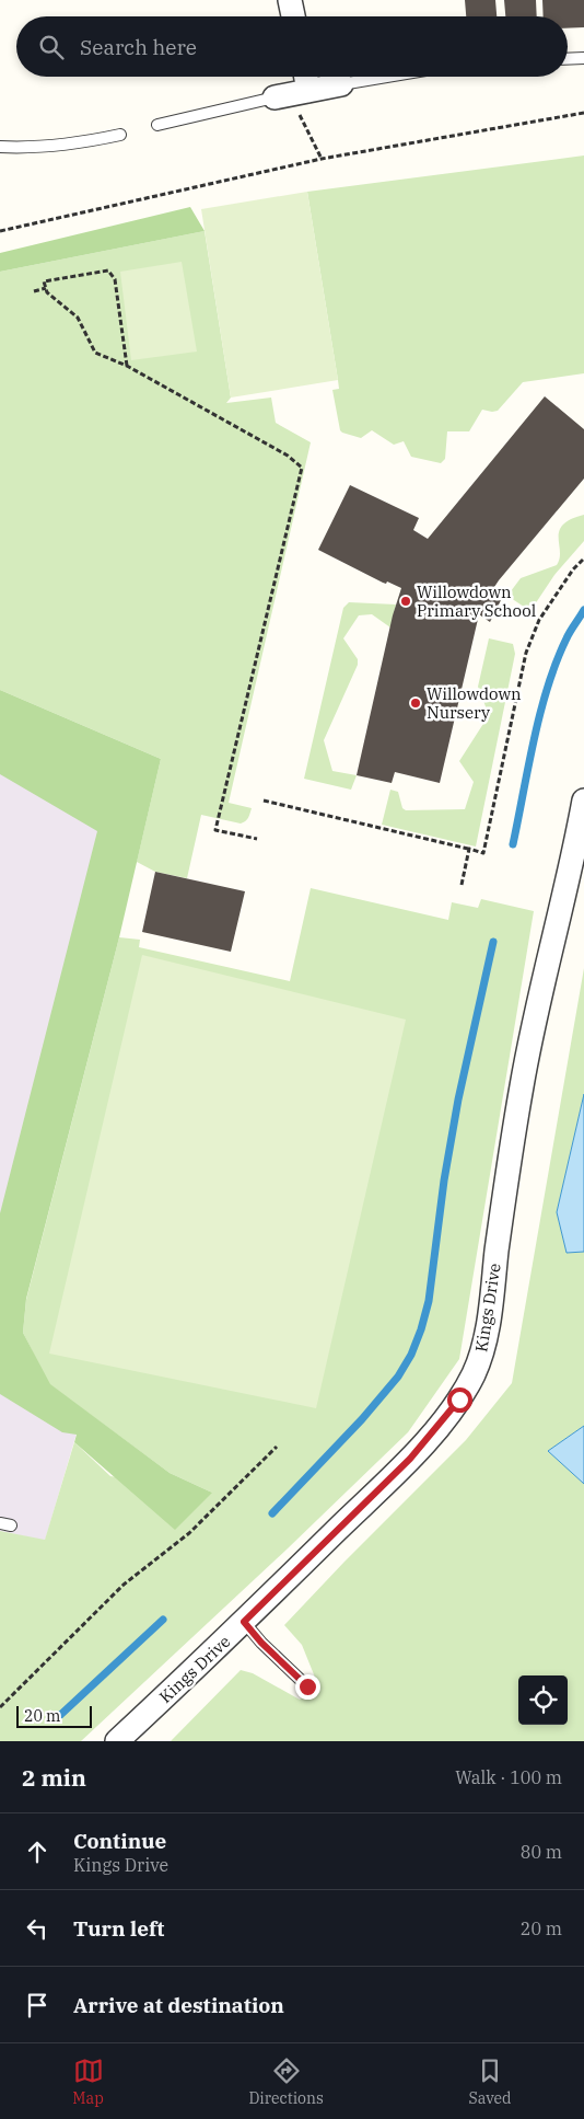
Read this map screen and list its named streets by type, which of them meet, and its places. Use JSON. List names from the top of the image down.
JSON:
{
  "streets": {
    "street": ["Kings Drive"]
  },
  "places": ["Willowdown Primary School", "Willowdown Nursery"],
  "scale_bar": "20 m",
  "page": {
    "search": "Search here",
    "scale": "20 m",
    "heading": ["2 min", "Walk · 100 m"],
    "list": [
      ["Continue", "Kings Drive", "80 m"],
      ["Turn left", "20 m"],
      "Arrive at destination"
    ],
    "nav": ["Map", "Directions", "Saved"]
  }
}
